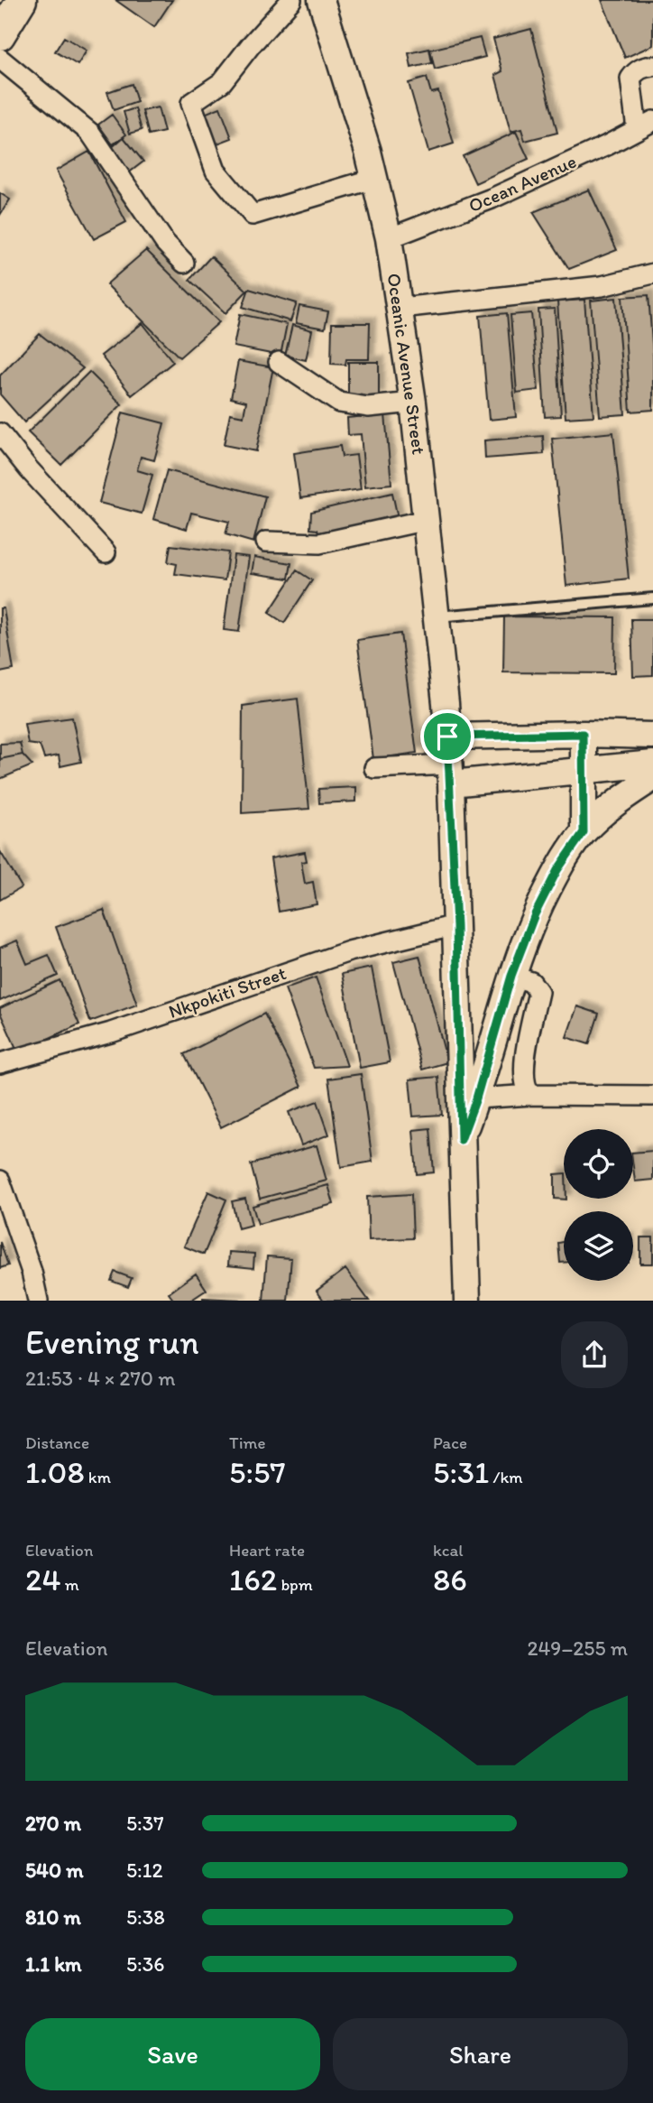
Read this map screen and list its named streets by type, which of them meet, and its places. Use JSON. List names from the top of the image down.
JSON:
{
  "streets": {
    "main road": ["Oceanic Avenue Street"],
    "street": ["Ocean Avenue", "Nkpokiti Street"]
  },
  "crossings": [
    ["Ocean Avenue", "Oceanic Avenue Street"],
    ["Oceanic Avenue Street", "Nkpokiti Street"]
  ],
  "page": {
    "heading": ["Evening run", "21:53 · 4 × 270 m"],
    "stats": [
      ["Distance", "1.08 km"],
      ["Time", "5:57"],
      ["Pace", "5:31 /km"],
      ["Elevation", "24 m"],
      ["Heart rate", "162 bpm"],
      ["kcal", "86"]
    ],
    "chart": ["Elevation", "249–255 m"],
    "list": [
      {
        "name": "270 m",
        "note": "5:37"
      },
      {
        "name": "540 m",
        "note": "5:12"
      },
      {
        "name": "810 m",
        "note": "5:38"
      },
      {
        "name": "1.1 km",
        "note": "5:36"
      }
    ],
    "buttons": ["Save", "Share"]
  }
}
